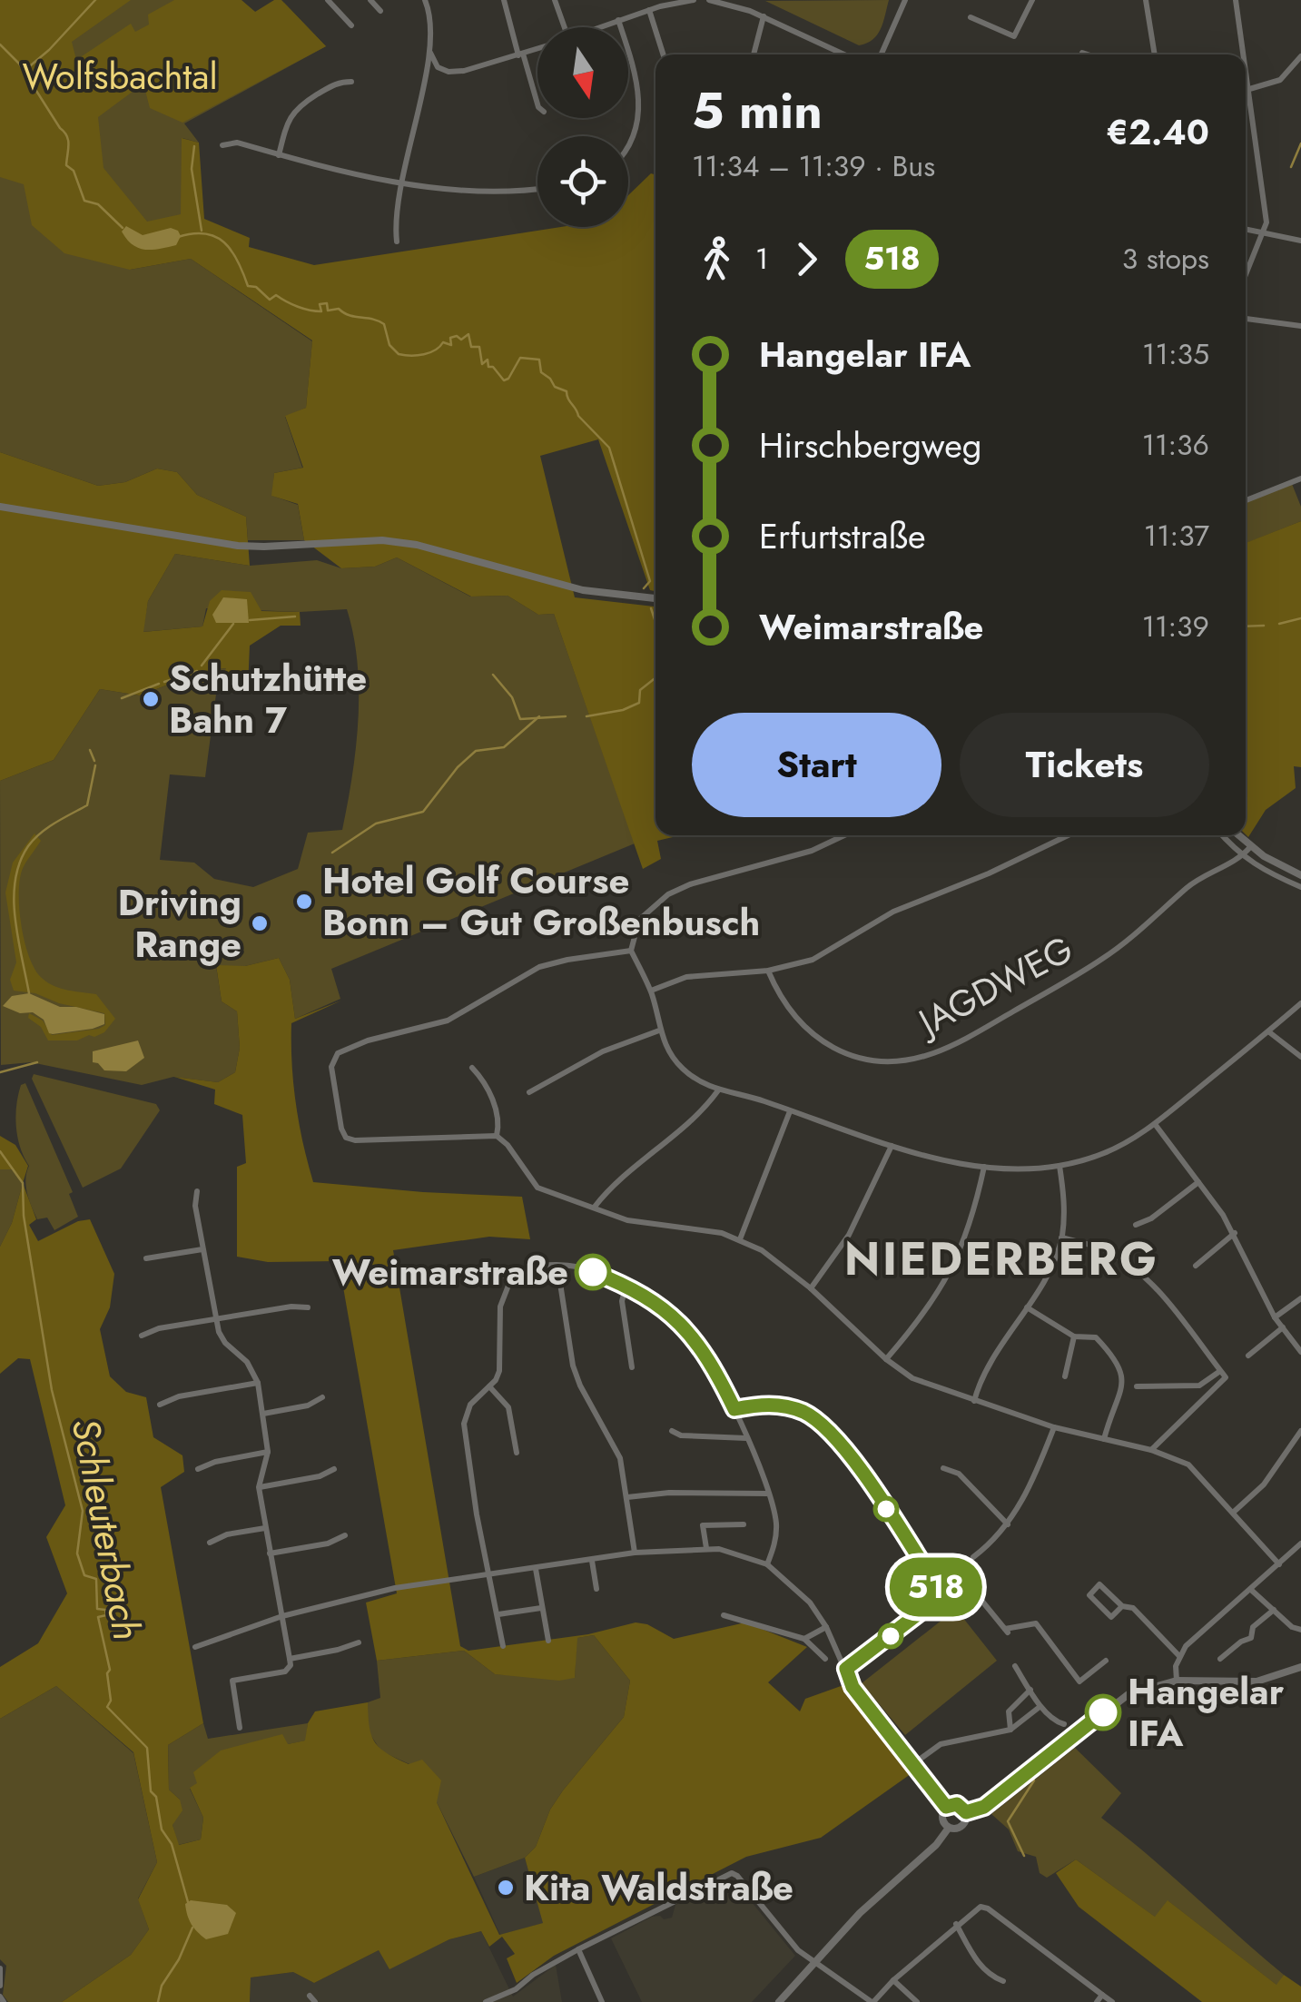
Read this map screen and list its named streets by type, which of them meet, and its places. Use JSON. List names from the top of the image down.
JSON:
{
  "streets": {
    "street": ["JAGDWEG"]
  },
  "districts": ["NIEDERBERG"],
  "water": ["Schleuterbach"],
  "parks": ["Wolfsbachtal"],
  "places": [
    "Schutzhütte Bahn 7",
    "Hotel Golf Course Bonn – Gut Großenbusch",
    "Driving Range",
    "Weimarstraße",
    "Hangelar IFA",
    "Kita Waldstraße"
  ],
  "lines": ["bus line 518"],
  "north": "bottom",
  "page": {
    "on_map": "518",
    "heading": ["5 min", "11:34 – 11:39 · Bus", "€2.40"],
    "legs": ["1", "518", "3 stops"],
    "list": [
      {
        "name": "Hangelar IFA",
        "value": "11:35"
      },
      {
        "name": "Hirschbergweg",
        "value": "11:36"
      },
      {
        "name": "Erfurtstraße",
        "value": "11:37"
      },
      {
        "name": "Weimarstraße",
        "value": "11:39"
      }
    ],
    "buttons": ["Start", "Tickets"]
  }
}
